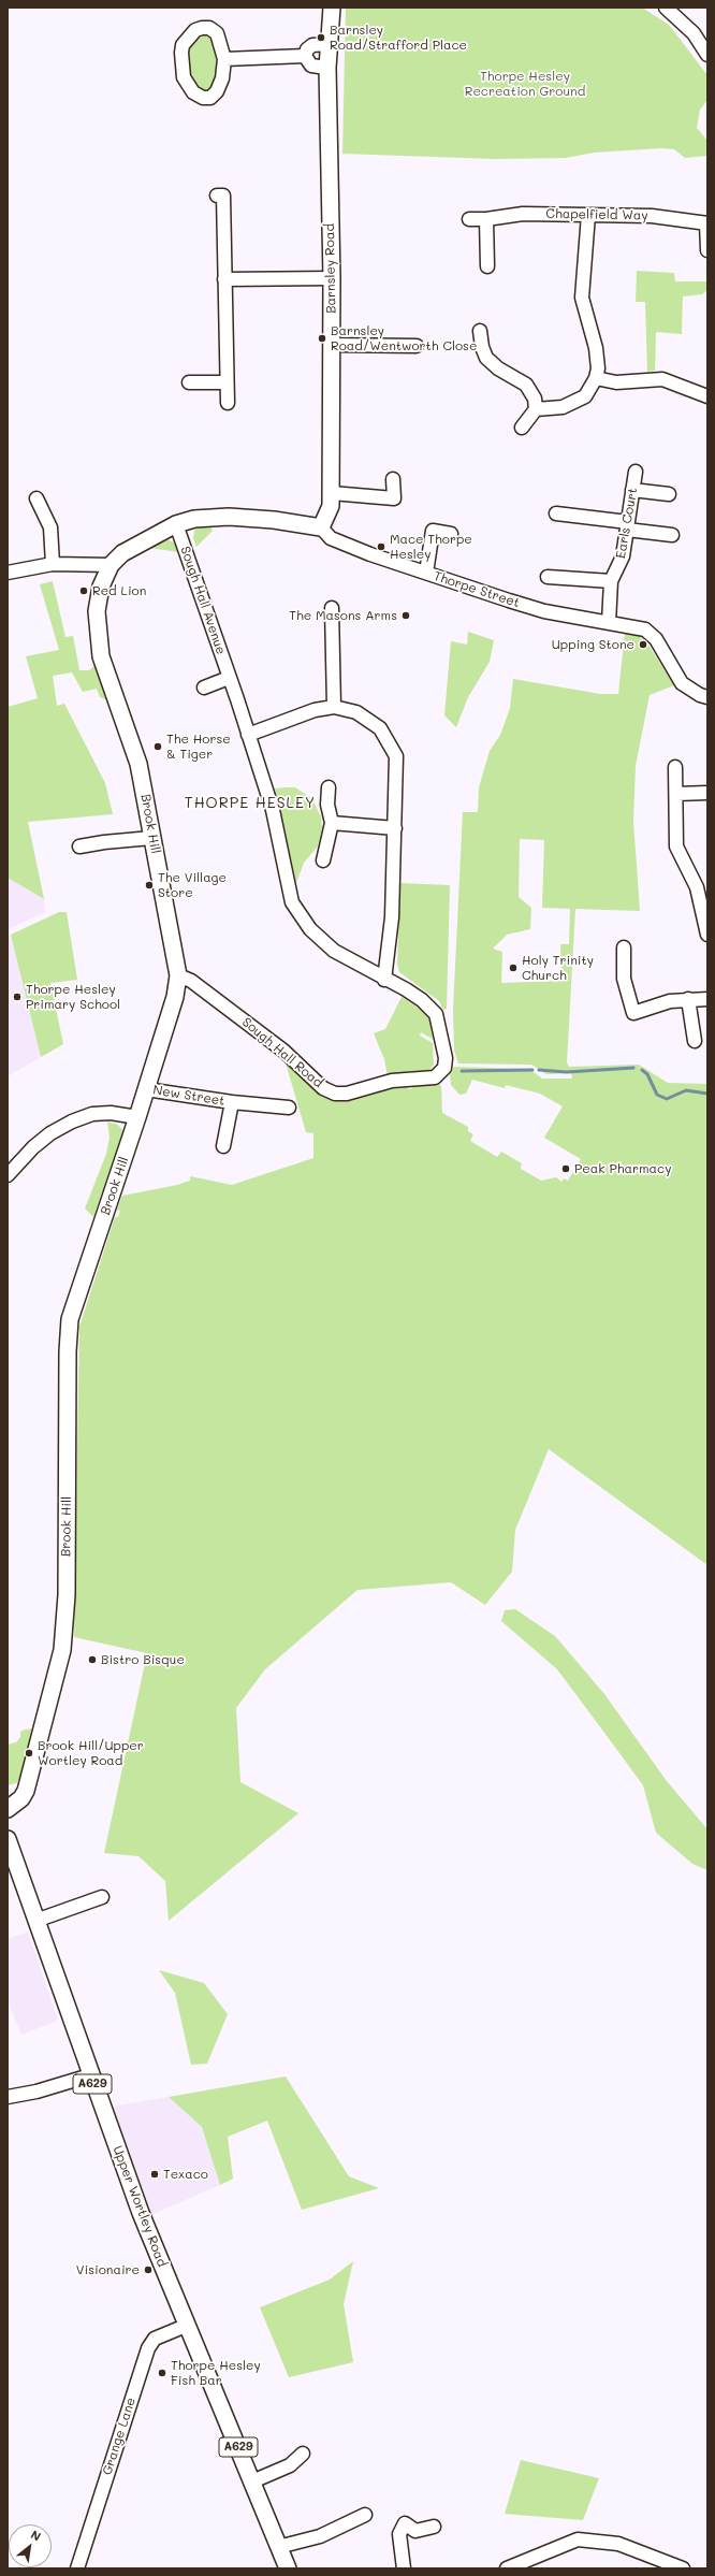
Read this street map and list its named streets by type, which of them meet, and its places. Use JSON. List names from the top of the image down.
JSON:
{
  "streets": {
    "main road": [
      "Barnsley Road",
      "Thorpe Street",
      "Brook Hill",
      "A629",
      "Upper Wortley Road"
    ],
    "street": [
      "Chapelfield Way",
      "Earls Court",
      "Sough Hall Avenue",
      "Sough Hall Road",
      "New Street",
      "Grange Lane"
    ]
  },
  "crossings": [
    ["Barnsley Road", "Thorpe Street"],
    ["Earls Court", "Thorpe Street"],
    ["Thorpe Street", "Sough Hall Avenue"],
    ["Thorpe Street", "Brook Hill"],
    ["Sough Hall Avenue", "Sough Hall Road"],
    ["Brook Hill", "Sough Hall Road"],
    ["Brook Hill", "New Street"],
    ["Upper Wortley Road", "Grange Lane"]
  ],
  "districts": ["THORPE HESLEY"],
  "parks": ["Thorpe Hesley Recreation Ground"],
  "places": [
    "Barnsley Road/Strafford Place",
    "Barnsley Road/Wentworth Close",
    "Mace Thorpe Hesley",
    "Red Lion",
    "The Masons Arms",
    "Upping Stone",
    "The Horse & Tiger",
    "The Village Store",
    "Holy Trinity Church",
    "Thorpe Hesley Primary School",
    "Peak Pharmacy",
    "Bistro Bisque",
    "Brook Hill/Upper Wortley Road",
    "Texaco",
    "Visionaire",
    "Thorpe Hesley Fish Bar"
  ],
  "north": "top right"
}
